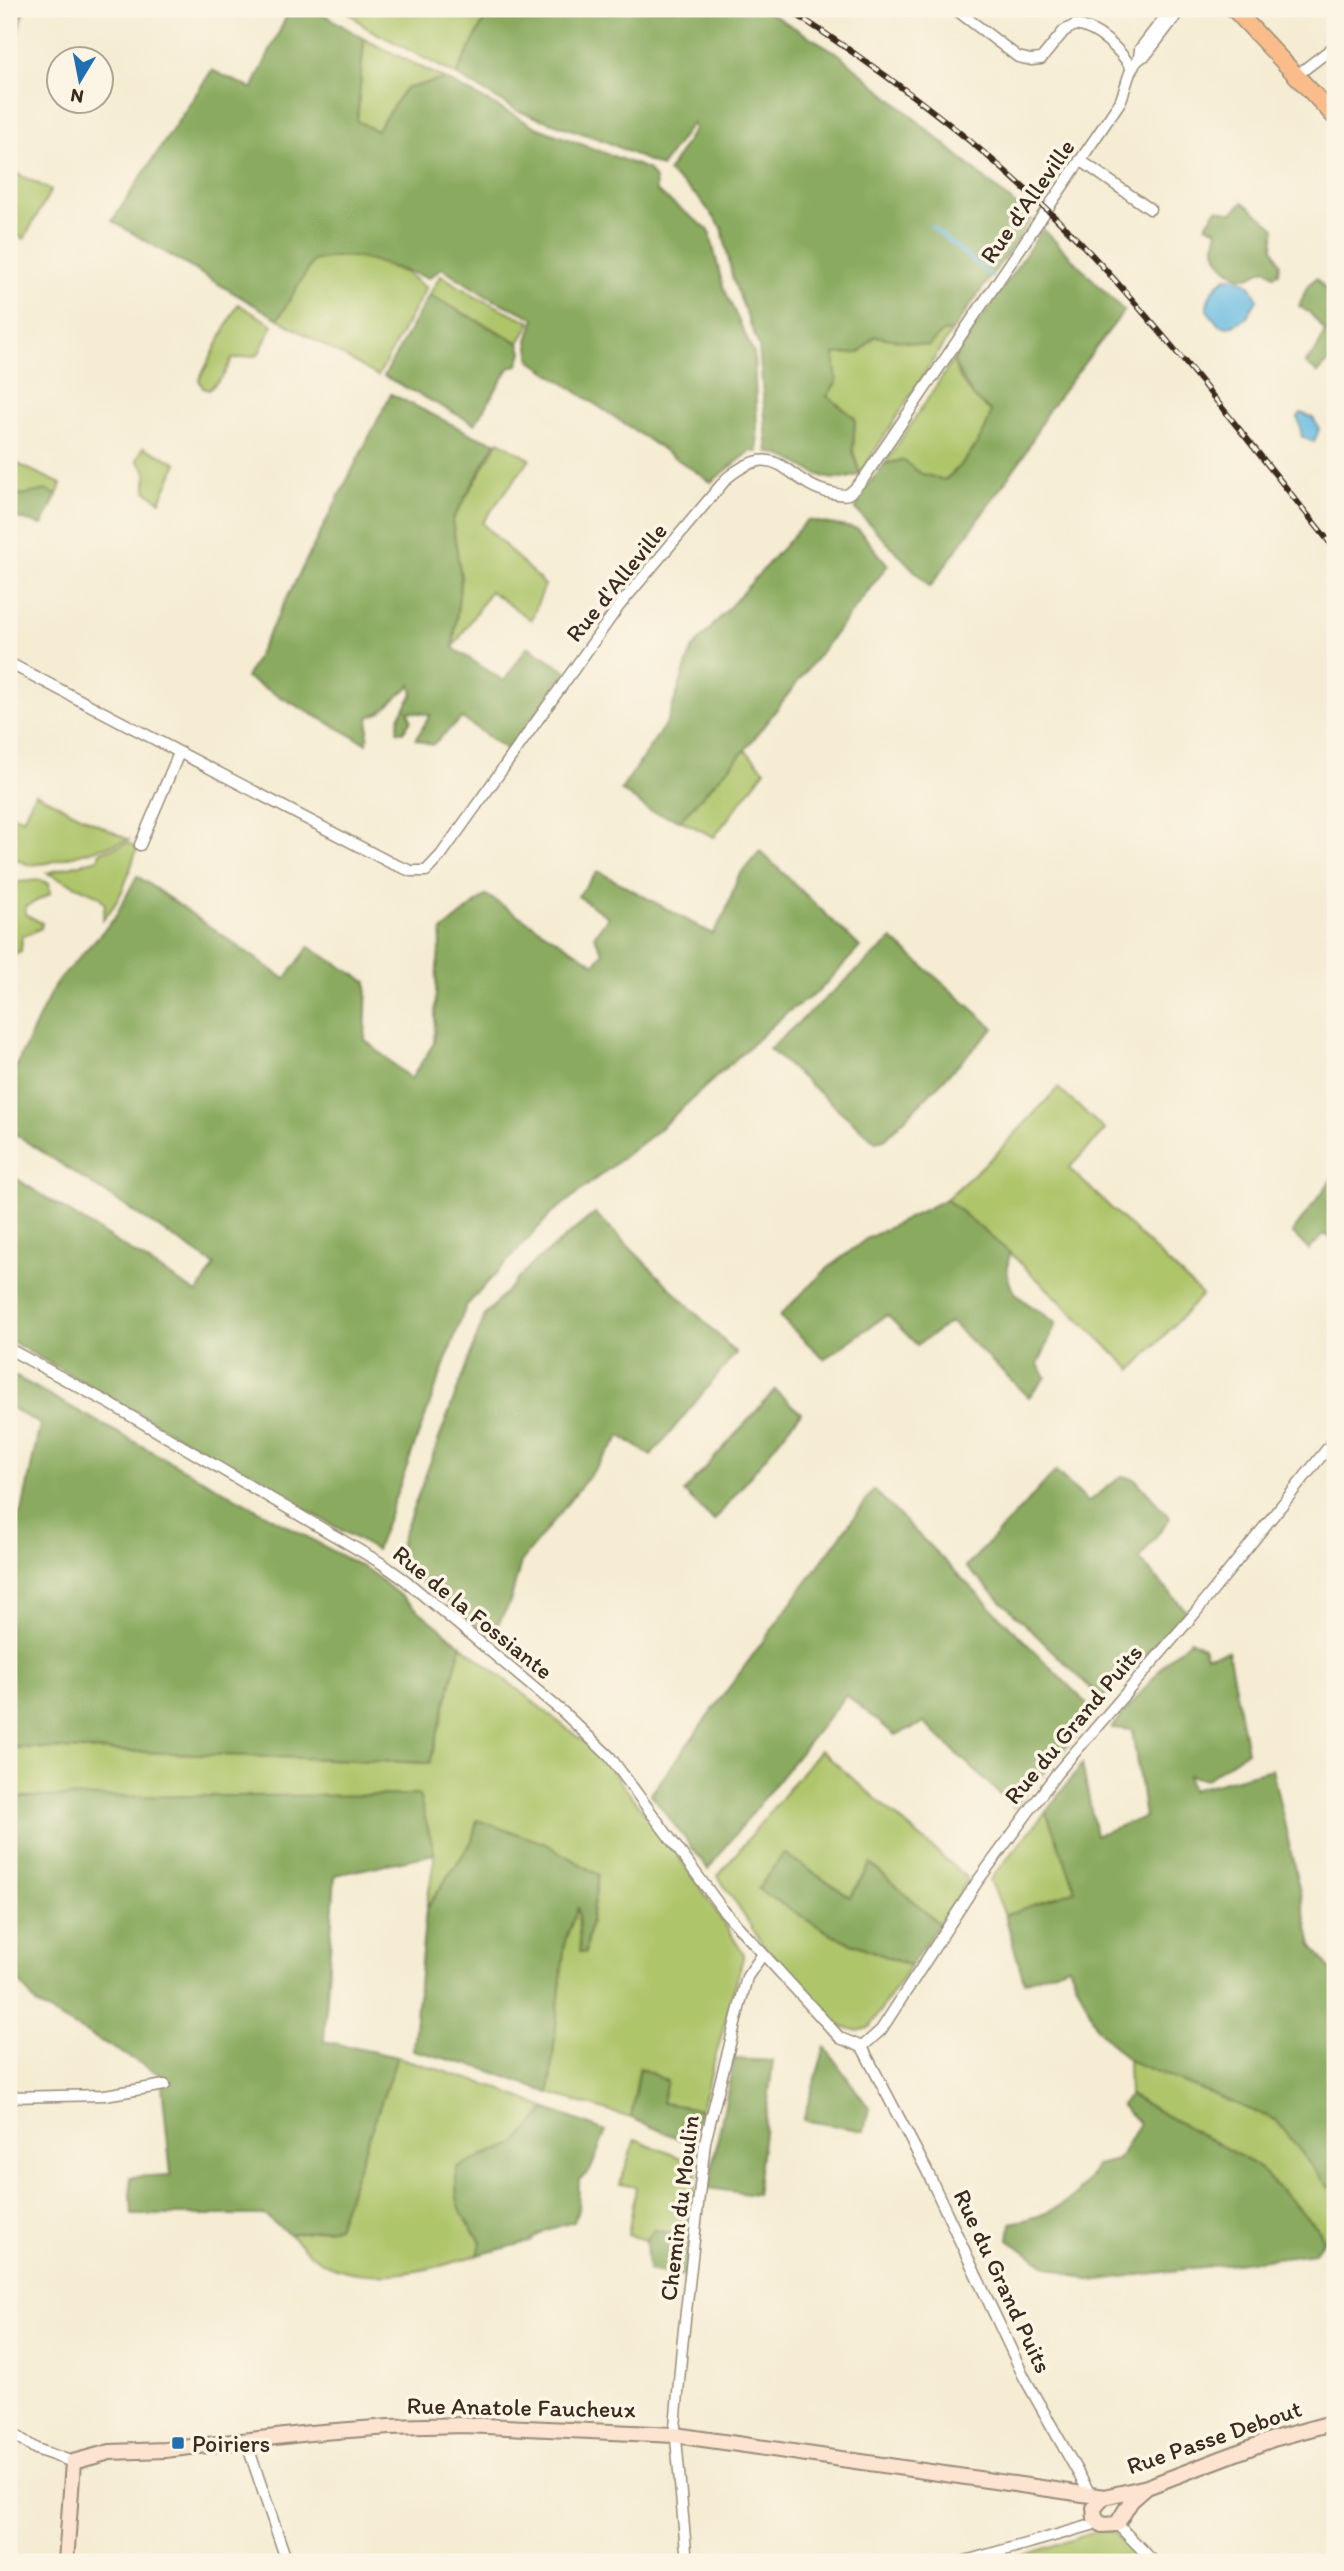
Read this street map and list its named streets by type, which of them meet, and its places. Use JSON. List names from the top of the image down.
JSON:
{
  "streets": {
    "main road": ["Rue Anatole Faucheux", "Rue Passe Debout"],
    "street": [
      "Rue d'Alleville",
      "Rue de la Fossiante",
      "Rue du Grand Puits",
      "Chemin du Moulin"
    ]
  },
  "crossings": [
    ["Rue de la Fossiante", "Chemin du Moulin"],
    ["Rue du Grand Puits", "Rue Anatole Faucheux"],
    ["Rue du Grand Puits", "Rue Passe Debout"],
    ["Chemin du Moulin", "Rue Anatole Faucheux"],
    ["Rue Anatole Faucheux", "Rue Passe Debout"]
  ],
  "places": {
    "transit": ["Poiriers"]
  },
  "north": "bottom"
}
